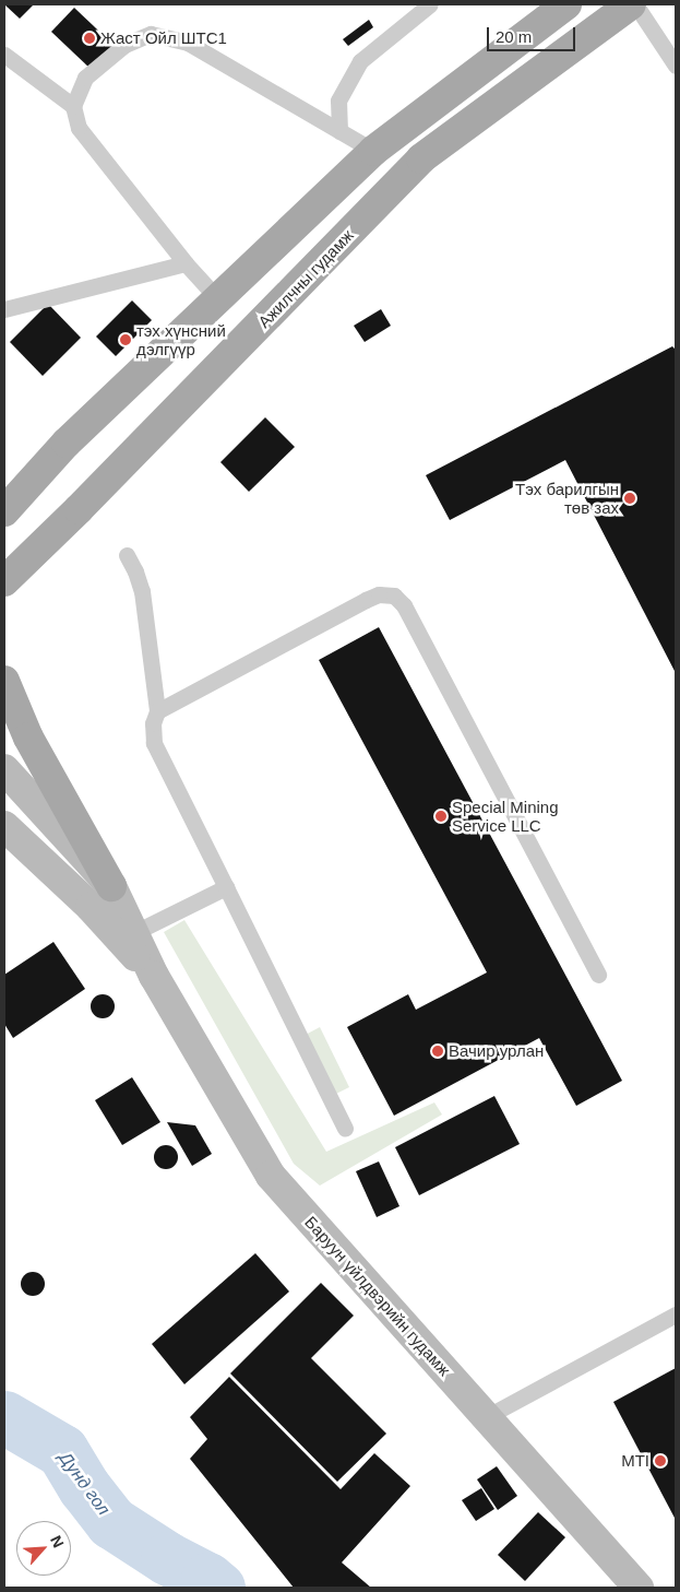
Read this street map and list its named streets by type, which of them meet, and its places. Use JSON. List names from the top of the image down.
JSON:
{
  "streets": {
    "main road": ["Ажилчны гудамж"],
    "street": ["Баруун үйлдвэрийн гудамж"]
  },
  "water": ["Дунд гол"],
  "places": [
    "Жаст Ойл ШТС1",
    "тэх хүнсний дэлгүүр",
    "Тэх барилгын төв зах",
    "Special Mining Service LLC",
    "Вачир урлан",
    "MTI"
  ],
  "scale_bar": "20 m",
  "north": "top right"
}
